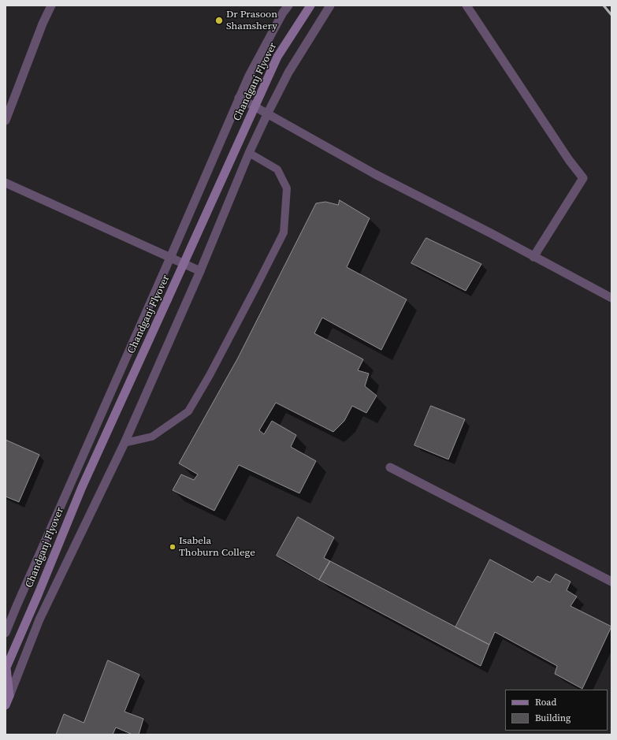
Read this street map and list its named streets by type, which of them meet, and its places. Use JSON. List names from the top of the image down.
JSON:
{
  "streets": {
    "main road": ["Chandganj Flyover"]
  },
  "places": ["Dr Prasoon Shamshery", "Isabela Thoburn College"],
  "legend": ["Road", "Building"]
}
